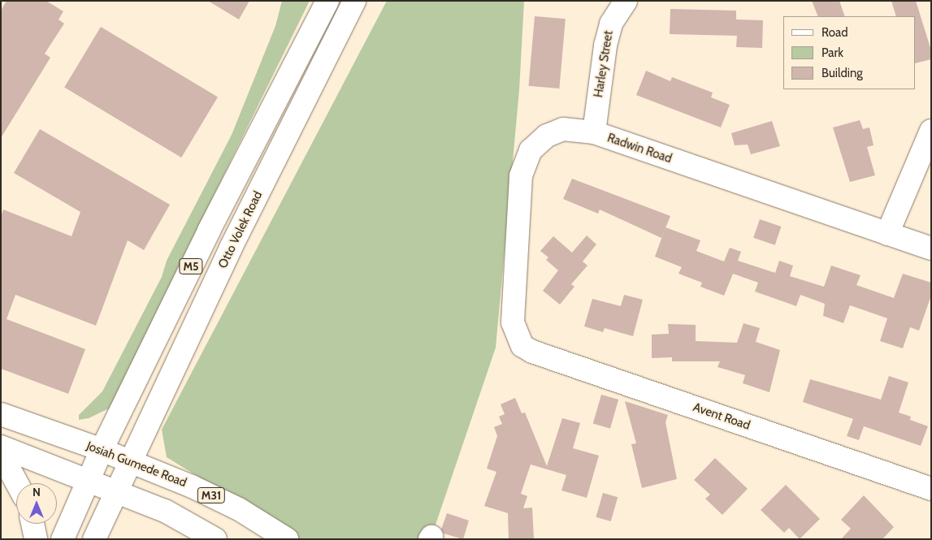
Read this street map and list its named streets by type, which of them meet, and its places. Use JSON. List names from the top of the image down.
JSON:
{
  "streets": {
    "main road": [
      "Harley Street",
      "Radwin Road",
      "Otto Volek Road",
      "M5",
      "Avent Road",
      "Josiah Gumede Road",
      "M31"
    ]
  },
  "crossings": [
    ["Harley Street", "Radwin Road"],
    ["Radwin Road", "Avent Road"],
    ["Otto Volek Road", "M5"],
    ["Otto Volek Road", "Josiah Gumede Road"],
    ["M5", "Josiah Gumede Road"]
  ],
  "legend": ["Road", "Park", "Building"],
  "north": "top"
}
